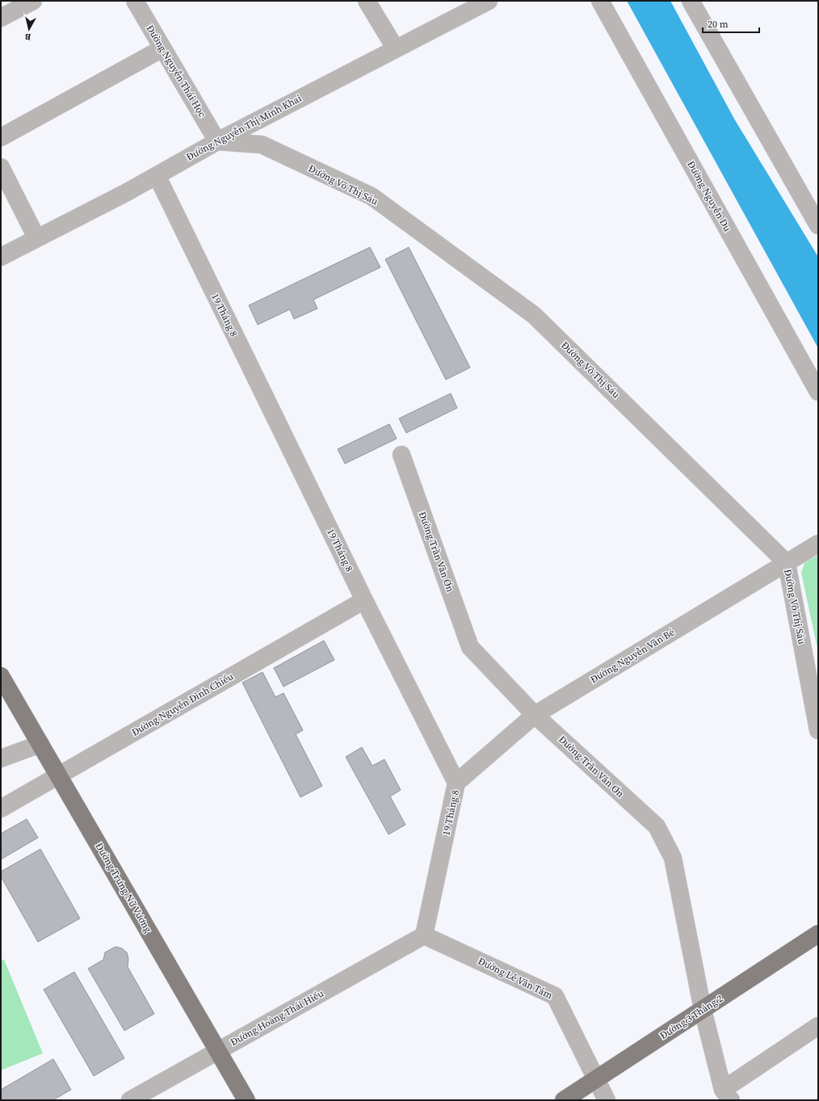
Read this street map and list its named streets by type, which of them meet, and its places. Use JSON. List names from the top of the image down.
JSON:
{
  "streets": {
    "main road": ["Đường Trưng Nữ Vương", "Đường 3 Tháng 2"],
    "street": [
      "Đường Nguyễn Thái Học",
      "Đường Nguyễn Thị Minh Khai",
      "Đường Võ Thị Sáu",
      "Đường Nguyễn Du",
      "19 Tháng 8",
      "Đường Trần Văn Ơn",
      "Đường Nguyễn Văn Bé",
      "Đường Nguyễn Đình Chiểu",
      "Đường Lê Văn Tám",
      "Đường Hoàng Thái Hiếu"
    ]
  },
  "crossings": [
    ["Đường Nguyễn Thái Học", "Đường Nguyễn Thị Minh Khai"],
    ["Đường Nguyễn Thái Học", "Đường Võ Thị Sáu"],
    ["Đường Nguyễn Thị Minh Khai", "Đường Võ Thị Sáu"],
    ["Đường Nguyễn Thị Minh Khai", "19 Tháng 8"],
    ["Đường Võ Thị Sáu", "Đường Nguyễn Văn Bé"],
    ["19 Tháng 8", "Đường Nguyễn Văn Bé"],
    ["19 Tháng 8", "Đường Nguyễn Đình Chiểu"],
    ["19 Tháng 8", "Đường Lê Văn Tám"],
    ["19 Tháng 8", "Đường Hoàng Thái Hiếu"],
    ["Đường Trần Văn Ơn", "Đường Nguyễn Văn Bé"],
    ["Đường Trần Văn Ơn", "Đường 3 Tháng 2"],
    ["Đường Nguyễn Đình Chiểu", "Đường Trưng Nữ Vương"],
    ["Đường Trưng Nữ Vương", "Đường Hoàng Thái Hiếu"],
    ["Đường Lê Văn Tám", "Đường 3 Tháng 2"],
    ["Đường Lê Văn Tám", "Đường Hoàng Thái Hiếu"]
  ],
  "scale_bar": "20 m",
  "north": "bottom"
}
